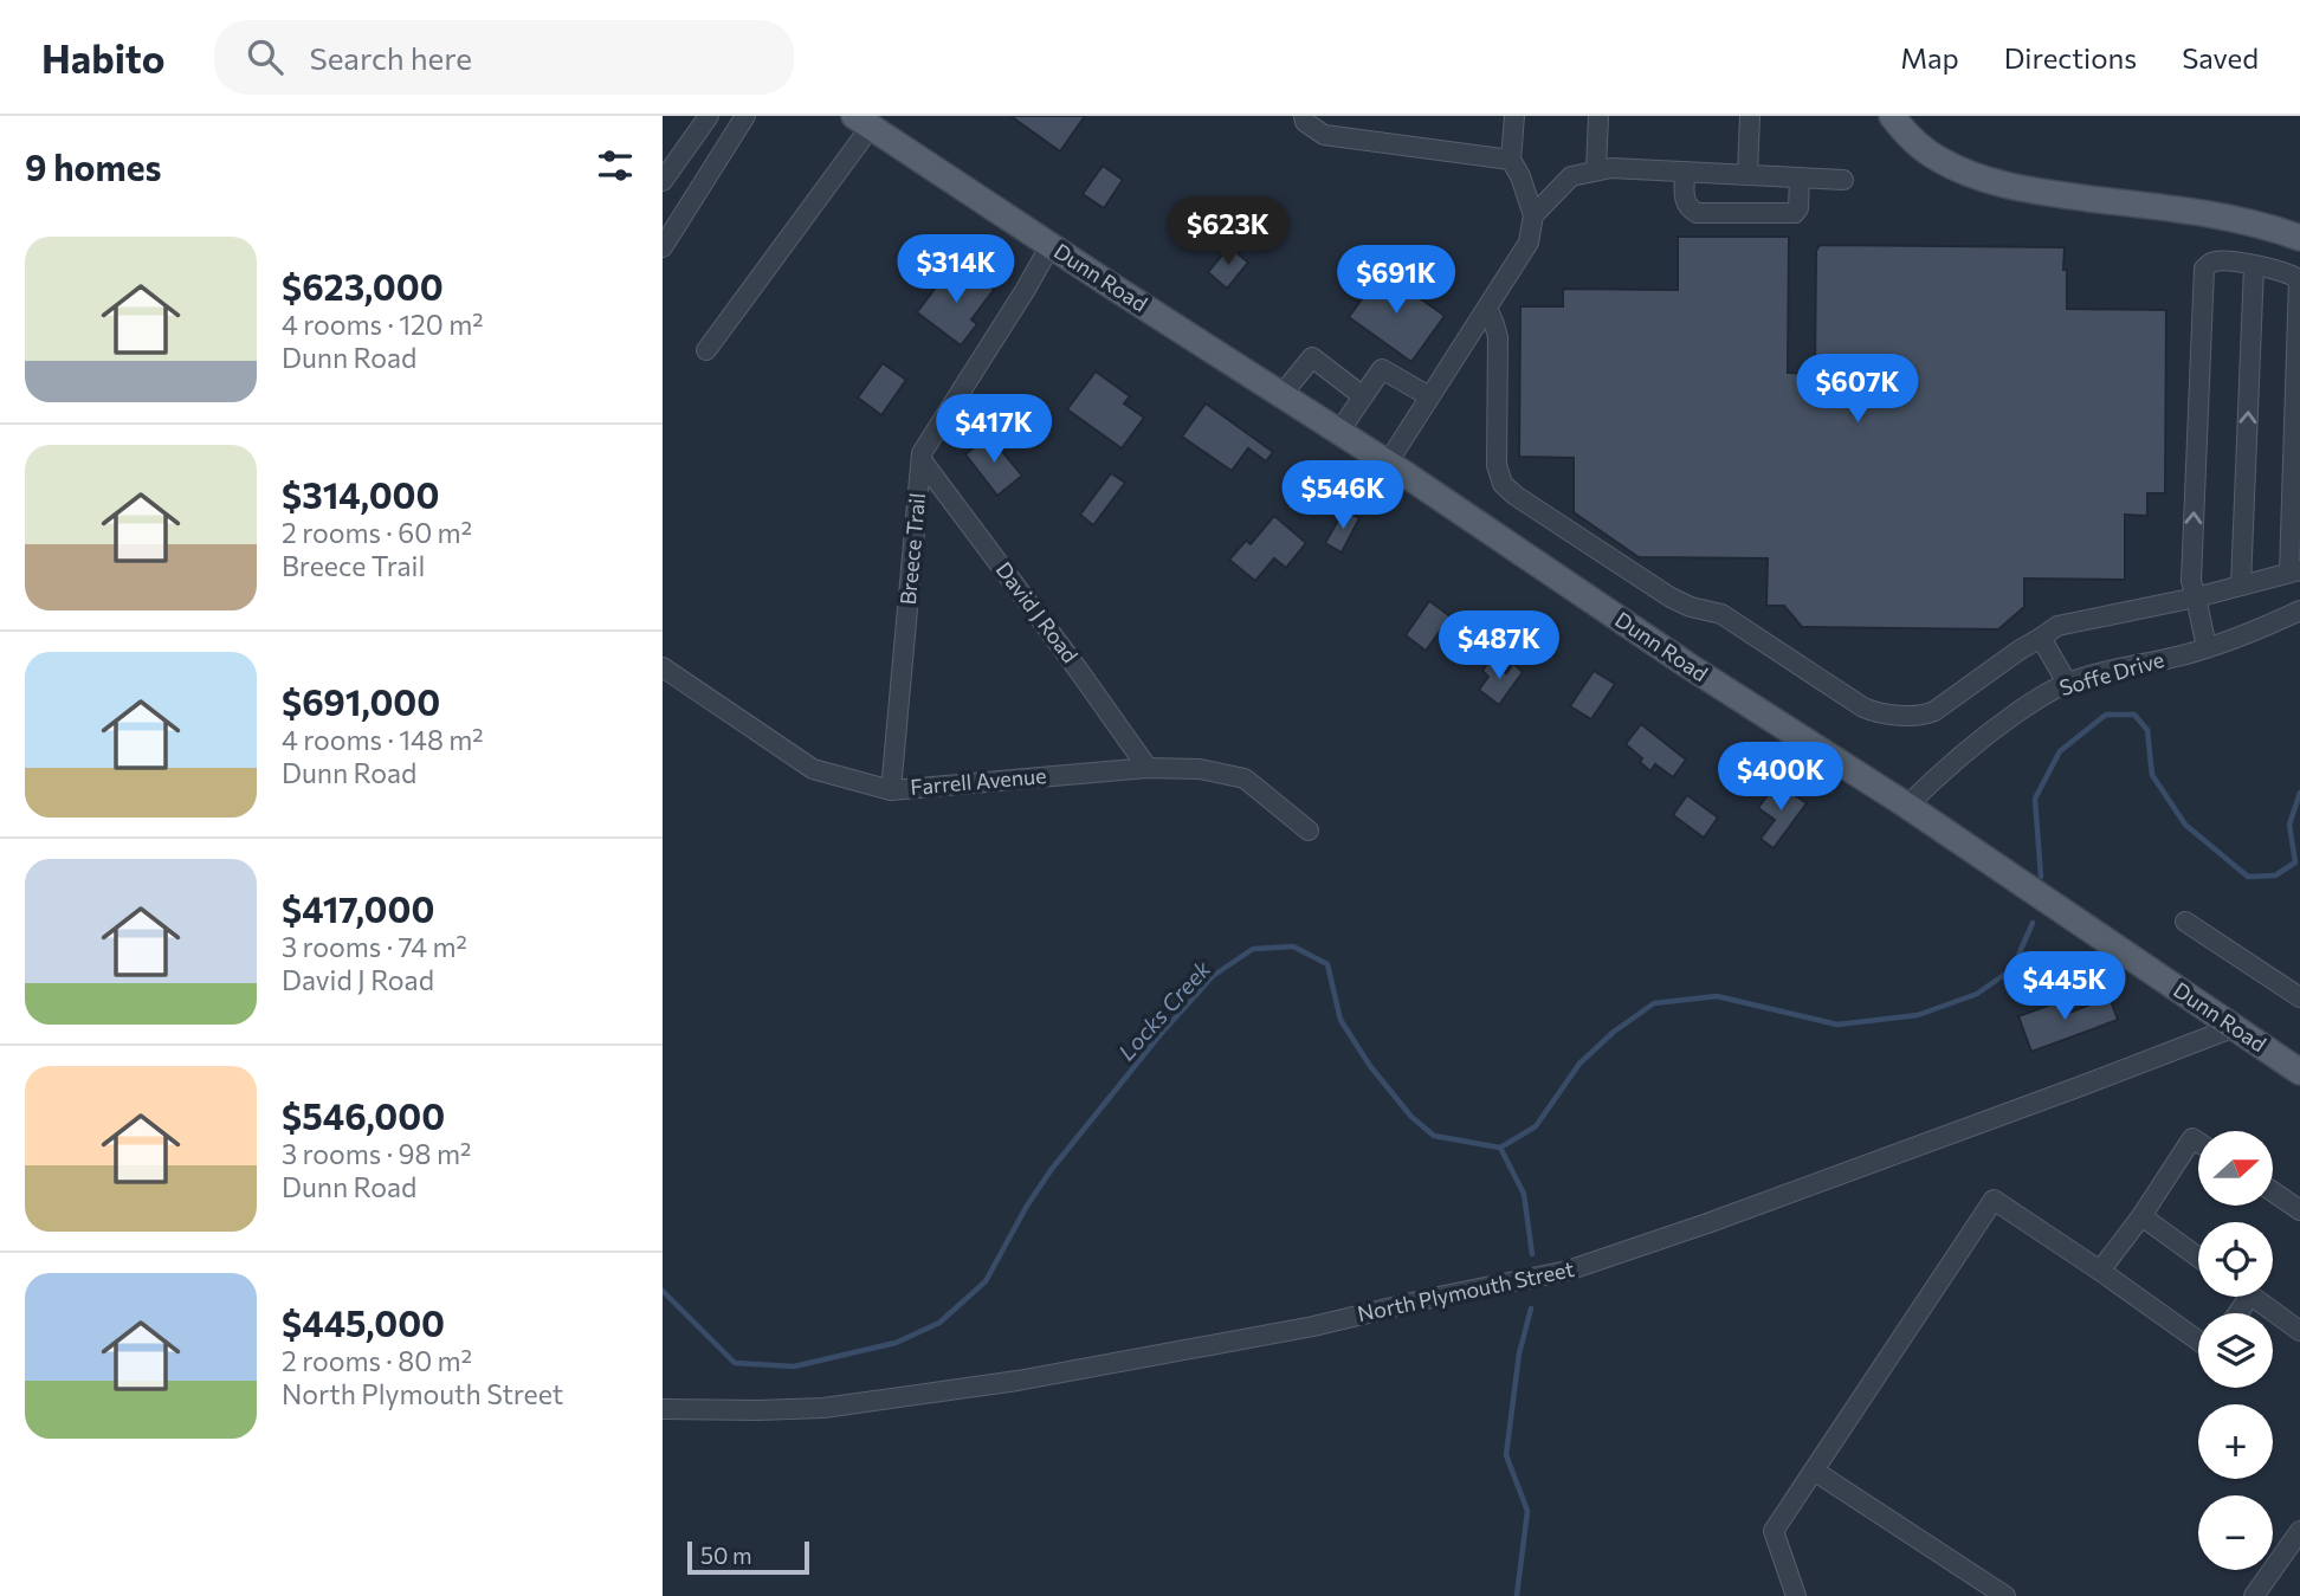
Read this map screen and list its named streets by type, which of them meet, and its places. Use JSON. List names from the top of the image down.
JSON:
{
  "streets": {
    "main road": ["Dunn Road"],
    "street": [
      "Breece Trail",
      "David J Road",
      "Soffe Drive",
      "Farrell Avenue",
      "North Plymouth Street"
    ]
  },
  "crossings": [
    ["Dunn Road", "Breece Trail"],
    ["Dunn Road", "Soffe Drive"],
    ["Dunn Road", "North Plymouth Street"],
    ["Breece Trail", "David J Road"],
    ["Breece Trail", "Farrell Avenue"],
    ["David J Road", "Farrell Avenue"]
  ],
  "water": ["Locks Creek"],
  "scale_bar": "50 m",
  "north": "right",
  "page": {
    "header": "Habito",
    "search": "Search here",
    "nav": ["Map", "Directions", "Saved"],
    "heading": "9 homes",
    "price": [
      "$623K",
      "$314K",
      "$691K",
      "$607K",
      "$417K",
      "$546K",
      "$487K",
      "$400K",
      "$445K"
    ],
    "list": [
      {
        "name": "$623,000",
        "note": "4 rooms · 120 m² · Dunn Road"
      },
      {
        "name": "$314,000",
        "note": "2 rooms · 60 m² · Breece Trail"
      },
      {
        "name": "$691,000",
        "note": "4 rooms · 148 m² · Dunn Road"
      },
      {
        "name": "$417,000",
        "note": "3 rooms · 74 m² · David J Road"
      },
      {
        "name": "$546,000",
        "note": "3 rooms · 98 m² · Dunn Road"
      },
      {
        "name": "$445,000",
        "note": "2 rooms · 80 m² · North Plymouth Street"
      }
    ],
    "map_buttons": ["+", "−"],
    "scale": "50 m"
  }
}
